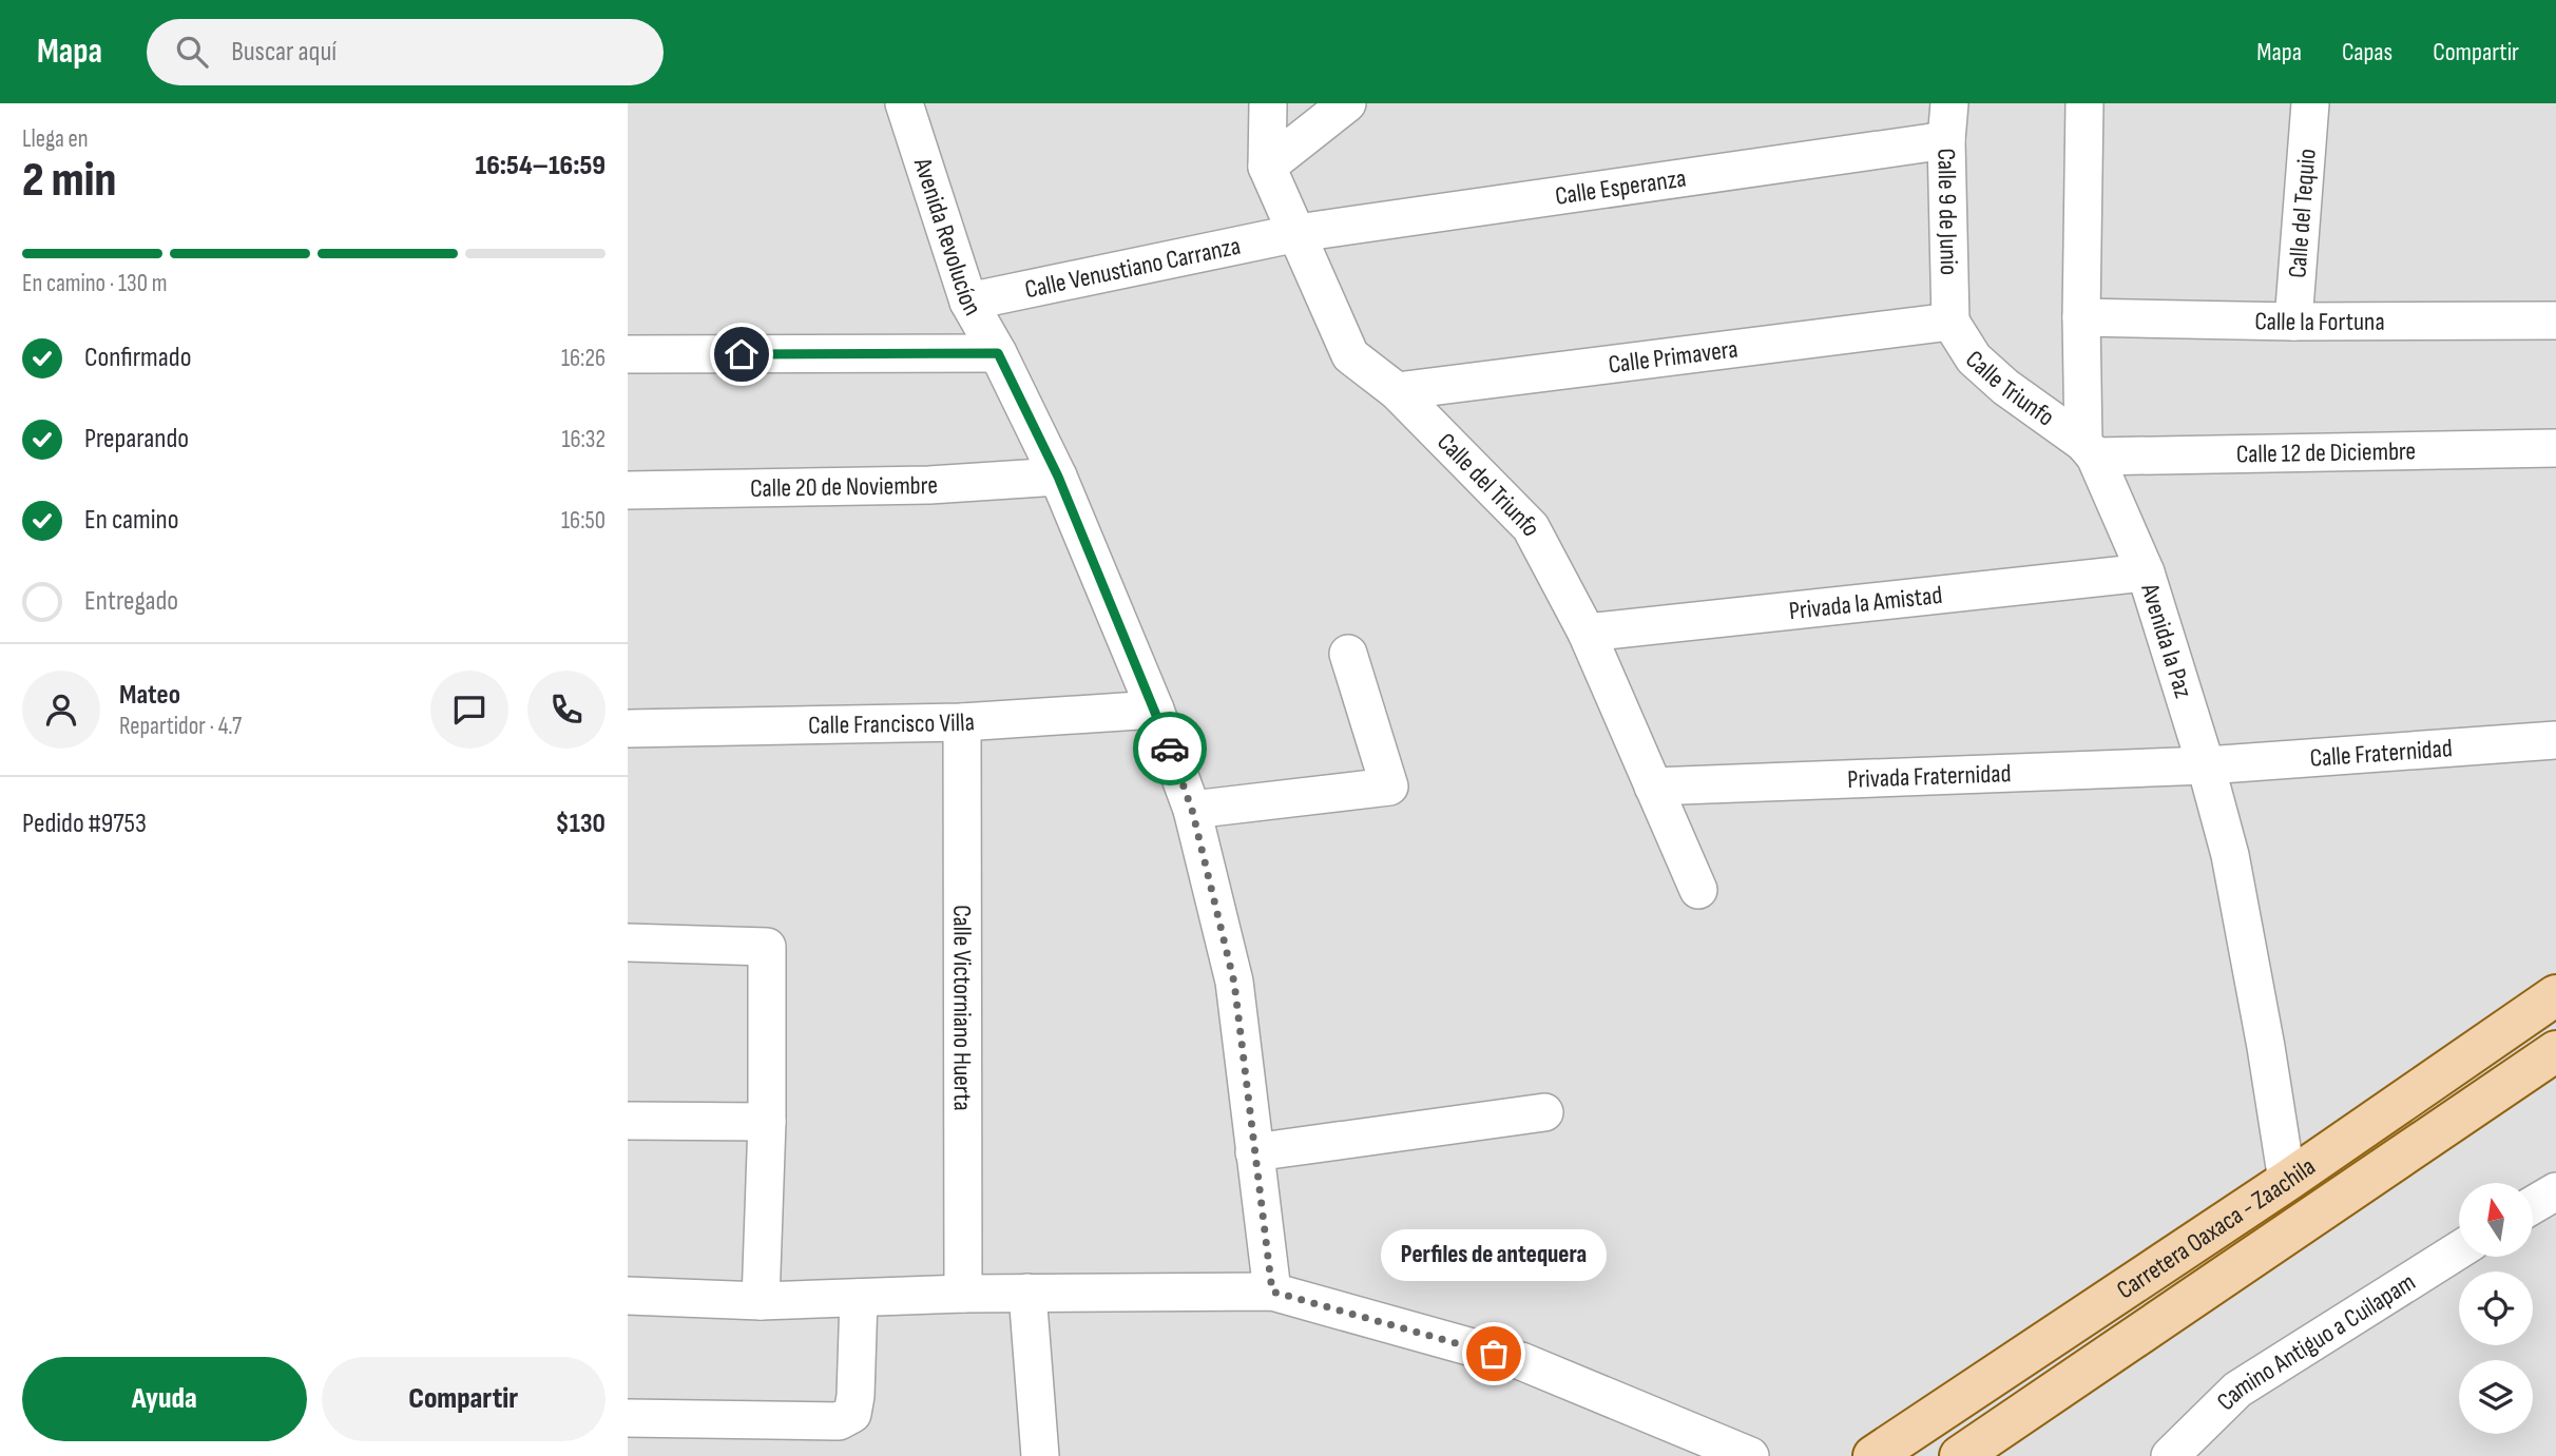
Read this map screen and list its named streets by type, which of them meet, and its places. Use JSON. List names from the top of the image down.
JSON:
{
  "streets": {
    "main road": ["Carretera Oaxaca - Zaachila"],
    "street": [
      "Calle Esperanza",
      "Calle del Tequio",
      "Calle 9 de Junio",
      "Avenida Revolucíon",
      "Calle Venustiano Carranza",
      "Calle la Fortuna",
      "Calle Primavera",
      "Calle Triunfo",
      "Calle 12 de Diciembre",
      "Calle 20 de Noviembre",
      "Calle del Triunfo",
      "Privada la Amistad",
      "Avenida la Paz",
      "Calle Francisco Villa",
      "Calle Fraternidad",
      "Privada Fraternidad",
      "Calle Victorniano Huerta",
      "Camino Antiguo a Cuilapam"
    ]
  },
  "crossings": [
    ["Calle Esperanza", "Calle 9 de Junio"],
    ["Calle Esperanza", "Calle Venustiano Carranza"],
    ["Calle Esperanza", "Calle del Triunfo"],
    ["Calle del Tequio", "Calle la Fortuna"],
    ["Calle 9 de Junio", "Calle Primavera"],
    ["Calle 9 de Junio", "Calle Triunfo"],
    ["Avenida Revolucíon", "Calle Venustiano Carranza"],
    ["Avenida Revolucíon", "Calle 20 de Noviembre"],
    ["Avenida Revolucíon", "Calle Francisco Villa"],
    ["Calle Venustiano Carranza", "Calle del Triunfo"],
    ["Calle la Fortuna", "Avenida la Paz"],
    ["Calle Primavera", "Calle Triunfo"],
    ["Calle Primavera", "Calle del Triunfo"],
    ["Calle Triunfo", "Calle 12 de Diciembre"],
    ["Calle Triunfo", "Avenida la Paz"],
    ["Calle 12 de Diciembre", "Avenida la Paz"],
    ["Calle del Triunfo", "Privada la Amistad"],
    ["Calle del Triunfo", "Privada Fraternidad"],
    ["Privada la Amistad", "Avenida la Paz"],
    ["Avenida la Paz", "Calle Fraternidad"],
    ["Avenida la Paz", "Privada Fraternidad"],
    ["Avenida la Paz", "Carretera Oaxaca - Zaachila"],
    ["Calle Francisco Villa", "Calle Victorniano Huerta"],
    ["Calle Fraternidad", "Privada Fraternidad"]
  ],
  "places": ["Perfiles de antequera"],
  "north": "top",
  "page": {
    "header": "Mapa",
    "search": "Buscar aquí",
    "nav": ["Mapa", "Capas", "Compartir"],
    "heading": ["2 min", "Llega en", "16:54–16:59"],
    "panel": [
      "Mateo",
      "Repartidor · 4.7",
      "Pedido #9753",
      "$130"
    ],
    "bar": "En camino · 130 m",
    "list": [
      ["Confirmado", "16:26"],
      ["Preparando", "16:32"],
      ["En camino", "16:50"],
      "Entregado"
    ],
    "bubble": "Perfiles de antequera",
    "buttons": ["Ayuda", "Compartir"]
  }
}
